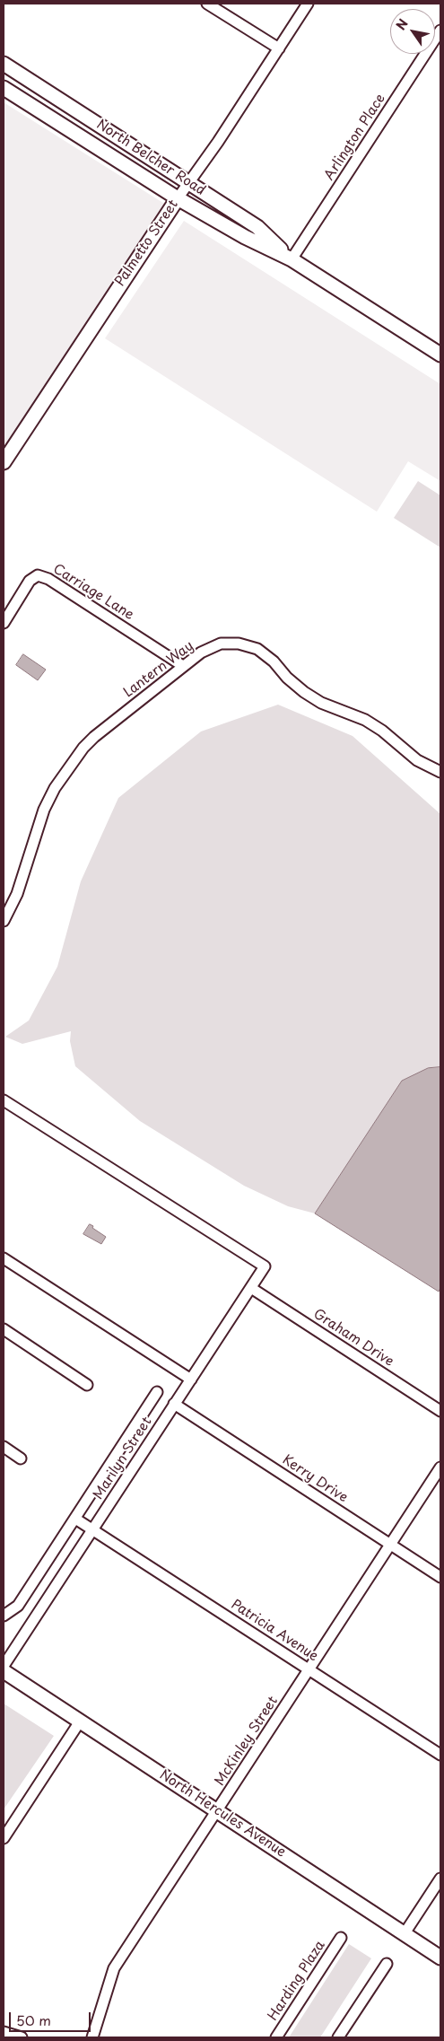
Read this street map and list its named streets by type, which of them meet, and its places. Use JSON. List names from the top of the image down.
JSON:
{
  "streets": {
    "main road": ["North Belcher Road", "Palmetto Street", "North Hercules Avenue"],
    "street": [
      "Arlington Place",
      "Carriage Lane",
      "Lantern Way",
      "Graham Drive",
      "Marilyn Street",
      "Kerry Drive",
      "Patricia Avenue",
      "McKinley Street",
      "Harding Plaza"
    ]
  },
  "crossings": [
    ["Arlington Place", "North Belcher Road"],
    ["North Belcher Road", "Palmetto Street"],
    ["Carriage Lane", "Lantern Way"],
    ["Graham Drive", "Marilyn Street"],
    ["Marilyn Street", "Kerry Drive"],
    ["Marilyn Street", "Patricia Avenue"],
    ["Kerry Drive", "McKinley Street"],
    ["Patricia Avenue", "McKinley Street"],
    ["McKinley Street", "North Hercules Avenue"]
  ],
  "scale_bar": "50 m",
  "north": "top left"
}
